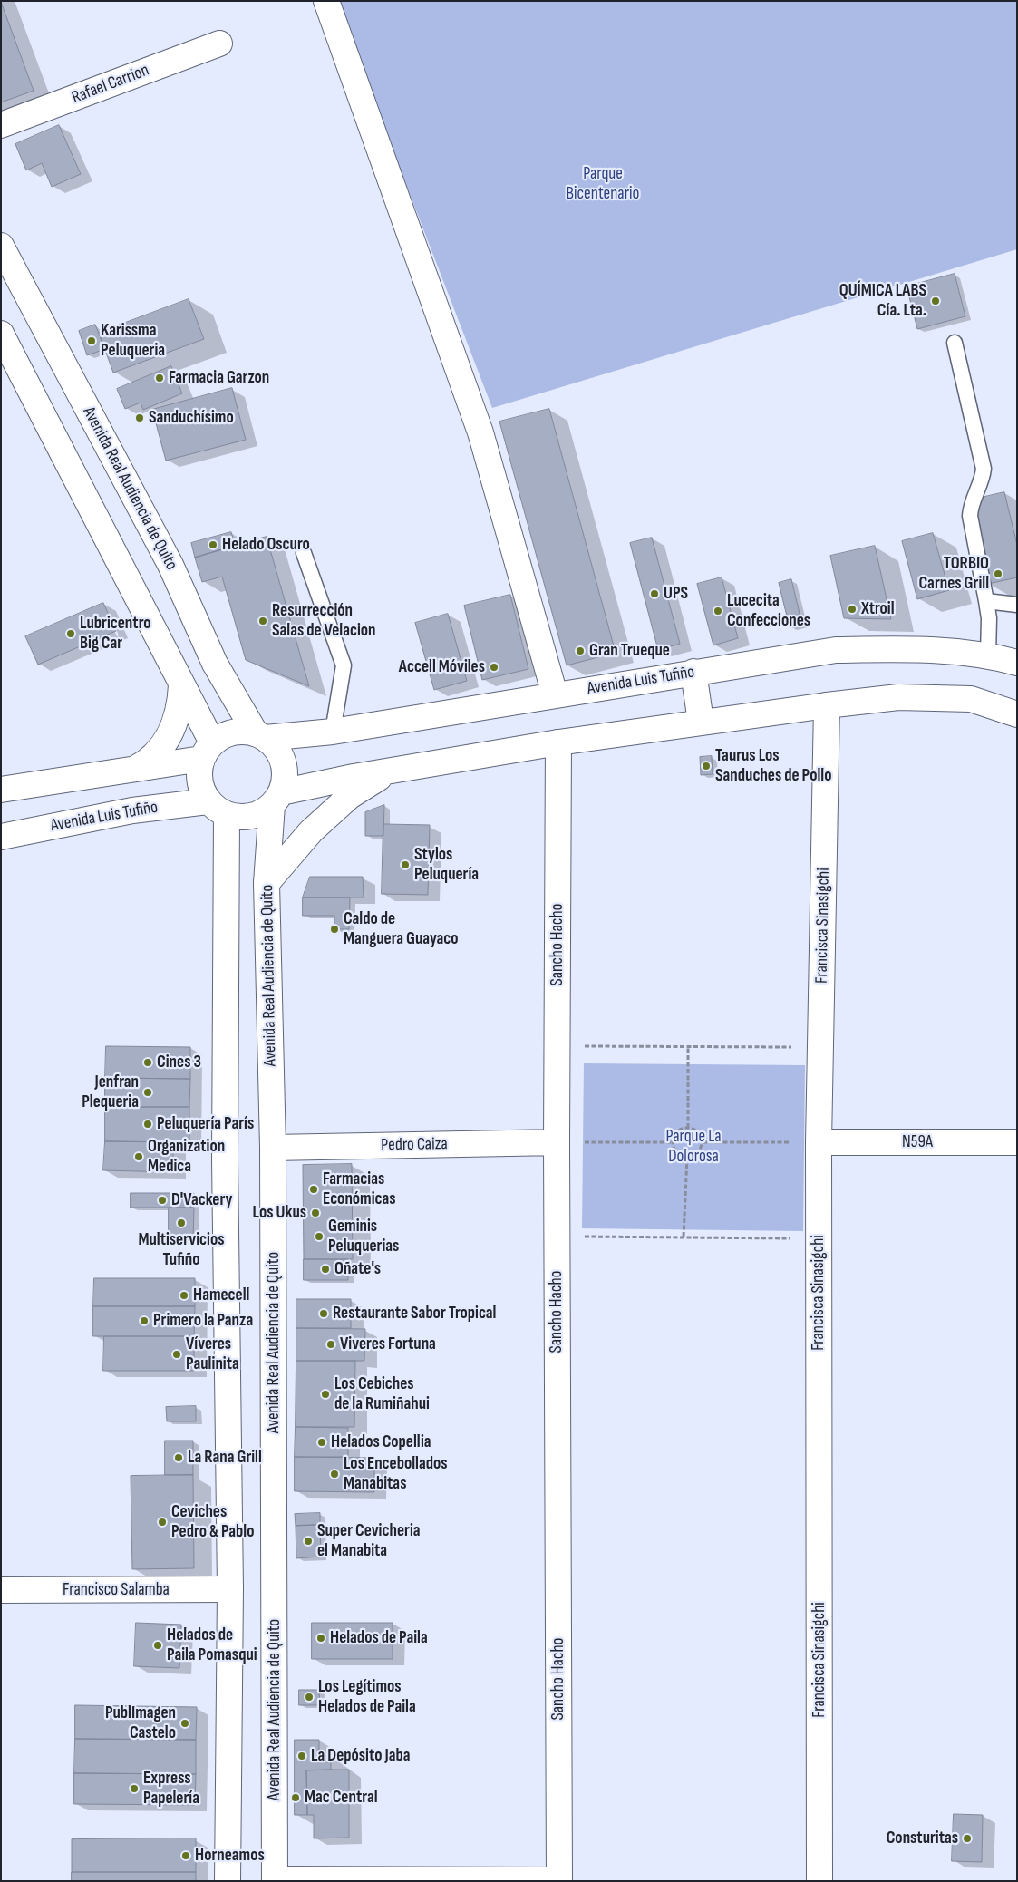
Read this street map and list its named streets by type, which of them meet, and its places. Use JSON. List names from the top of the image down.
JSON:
{
  "streets": {
    "main road": [
      "Rafael Carrion",
      "Avenida Real Audiencia de Quito",
      "Avenida Luis Tufiño",
      "Francisca Sinasigchi",
      "Sancho Hacho",
      "N59A",
      "Pedro Caiza",
      "Francisco Salamba"
    ]
  },
  "crossings": [
    ["Avenida Real Audiencia de Quito", "Avenida Luis Tufiño"],
    ["Avenida Real Audiencia de Quito", "Pedro Caiza"],
    ["Francisca Sinasigchi", "N59A"],
    ["Sancho Hacho", "Pedro Caiza"]
  ],
  "parks": ["Parque Bicentenario", "Parque La Dolorosa"],
  "places": [
    "QUÍMICA LABS Cía. Lta.",
    "Karissma Peluqueria",
    "Farmacia Garzon",
    "Sanduchísimo",
    "Helado Oscuro",
    "TORBIO Carnes Grill",
    "UPS",
    "Xtroil",
    "Lucecita Confecciones",
    "Resurrección Salas de Velacion",
    "Lubricentro Big Car",
    "Gran Trueque",
    "Accell Móviles",
    "Taurus Los Sanduches de Pollo",
    "Stylos Peluquería",
    "Caldo de Manguera Guayaco",
    "Cines 3",
    "Jenfran Plequeria",
    "Peluquería París",
    "Organization Medica",
    "Farmacias Económicas",
    "D'Vackery",
    "Los Ukus",
    "Multiservicios Tufiño",
    "Geminis Peluquerias",
    "Oñate's",
    "Hamecell",
    "Restaurante Sabor Tropical",
    "Primero la Panza",
    "Viveres Fortuna",
    "Víveres Paulinita",
    "Los Cebiches de la Rumiñahui",
    "Helados Copellia",
    "La Rana Grill",
    "Los Encebollados Manabitas",
    "Ceviches Pedro & Pablo",
    "Super Cevicheria el Manabita",
    "Helados de Paila",
    "Helados de Paila Pomasqui",
    "Los Legítimos Helados de Paila",
    "PublImagen Castelo",
    "La Depósito Jaba",
    "Express Papelería",
    "Mac Central",
    "Consturitas",
    "Horneamos"
  ]
}
